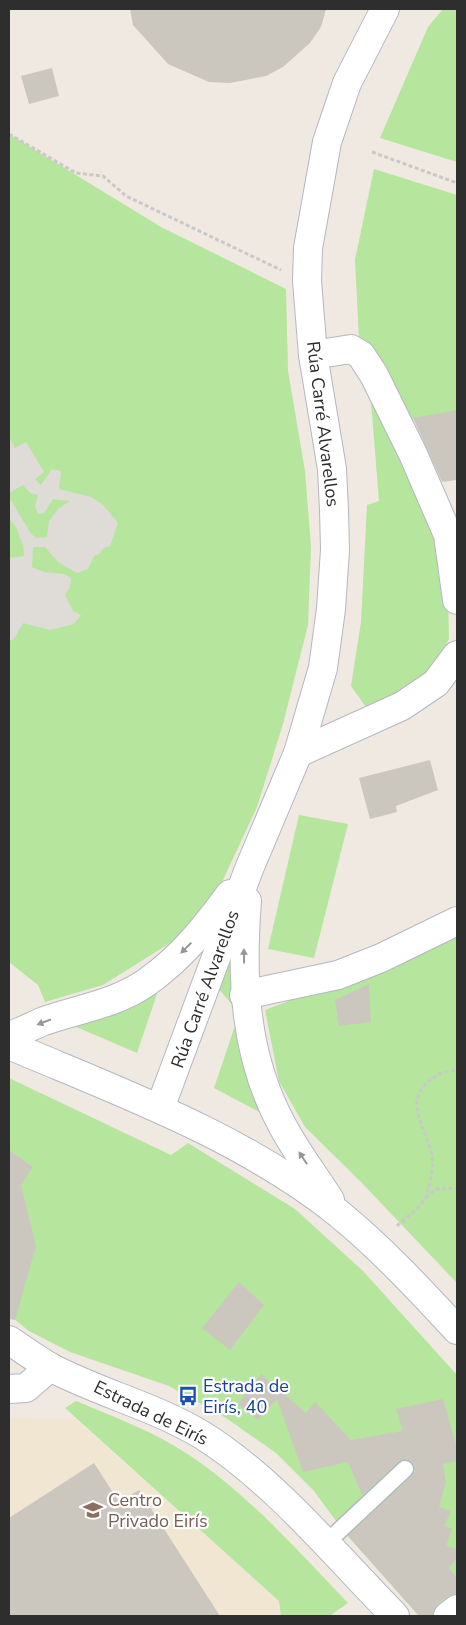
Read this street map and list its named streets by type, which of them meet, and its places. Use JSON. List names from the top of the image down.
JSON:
{
  "streets": {
    "street": ["Rúa Carré Alvarellos", "Estrada de Eirís"]
  },
  "places": {
    "bus stop": ["Estrada de Eirís, 40"],
    "school or university": ["Centro Privado Eirís"]
  }
}
